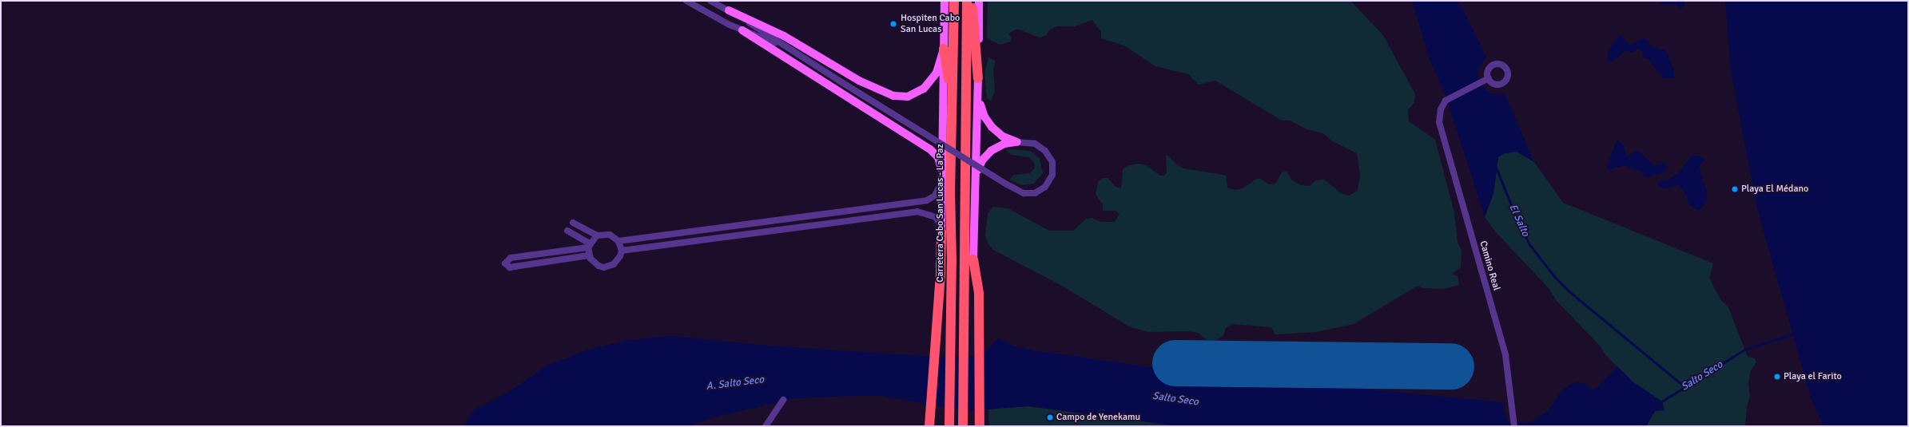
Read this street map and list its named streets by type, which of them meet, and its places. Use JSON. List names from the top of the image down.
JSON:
{
  "streets": {
    "highway": ["Carretera Cabo San Lucas - La Paz"],
    "street": ["Camino Real"]
  },
  "water": ["El Salto", "Salto Seco", "A. Salto Seco"],
  "places": [
    "Hospiten Cabo San Lucas",
    "Playa El Médano",
    "Playa el Farito",
    "Campo de Yenekamu"
  ]
}
